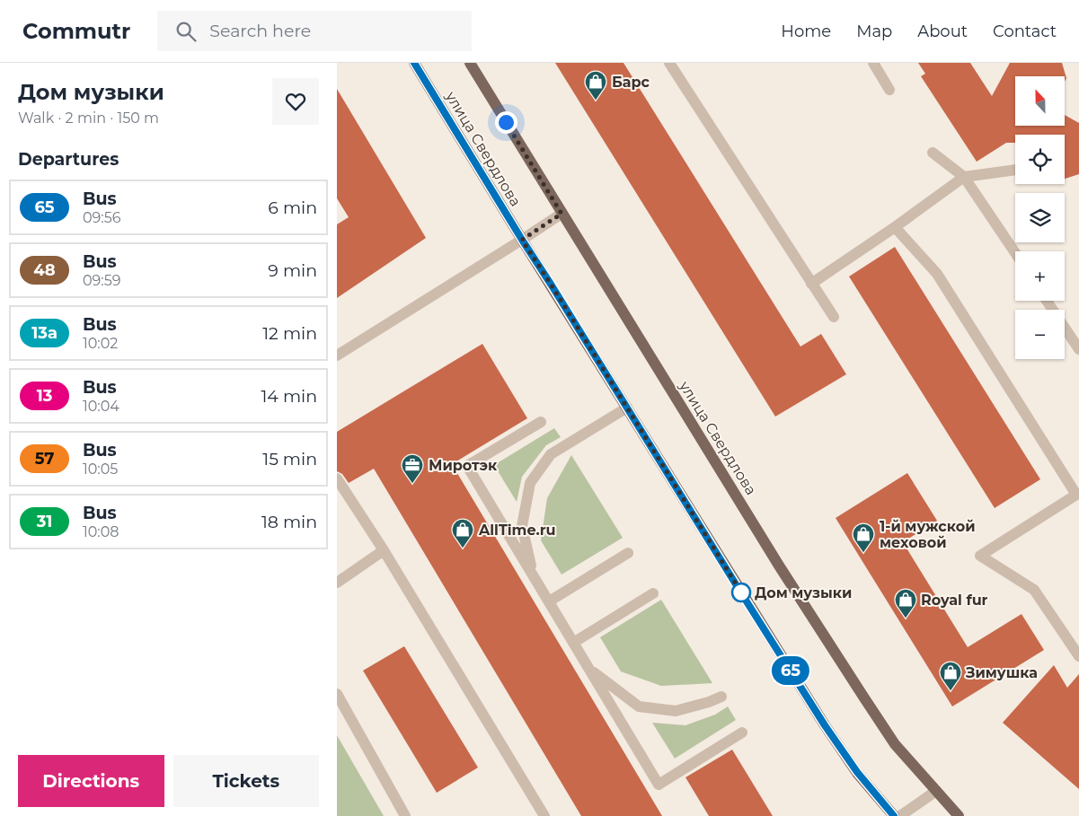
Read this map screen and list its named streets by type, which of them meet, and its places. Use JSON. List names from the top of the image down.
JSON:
{
  "streets": {
    "main road": ["улица Свердлова"]
  },
  "places": {
    "shop": [
      "Барс",
      "AllTime.ru",
      "1-й мужской меховой",
      "Royal fur",
      "Зимушка"
    ],
    "office": ["Миротэк"],
    "other": ["Дом музыки"]
  },
  "lines": ["bus line 65"],
  "north": "top",
  "page": {
    "header": "Commutr",
    "search": "Search here",
    "nav": [
      "Home",
      "Map",
      "About",
      "Contact"
    ],
    "heading": [
      ["Дом музыки", "Walk · 2 min · 150 m"],
      "Departures"
    ],
    "on_map": "65",
    "map_buttons": ["+", "−"],
    "list": [
      {
        "mark": "65",
        "name": "Bus",
        "note": "09:56",
        "value": "6 min"
      },
      {
        "mark": "48",
        "name": "Bus",
        "note": "09:59",
        "value": "9 min"
      },
      {
        "mark": "13а",
        "name": "Bus",
        "note": "10:02",
        "value": "12 min"
      },
      {
        "mark": "13",
        "name": "Bus",
        "note": "10:04",
        "value": "14 min"
      },
      {
        "mark": "57",
        "name": "Bus",
        "note": "10:05",
        "value": "15 min"
      },
      {
        "mark": "31",
        "name": "Bus",
        "note": "10:08",
        "value": "18 min"
      }
    ],
    "buttons": ["Directions", "Tickets"]
  }
}
